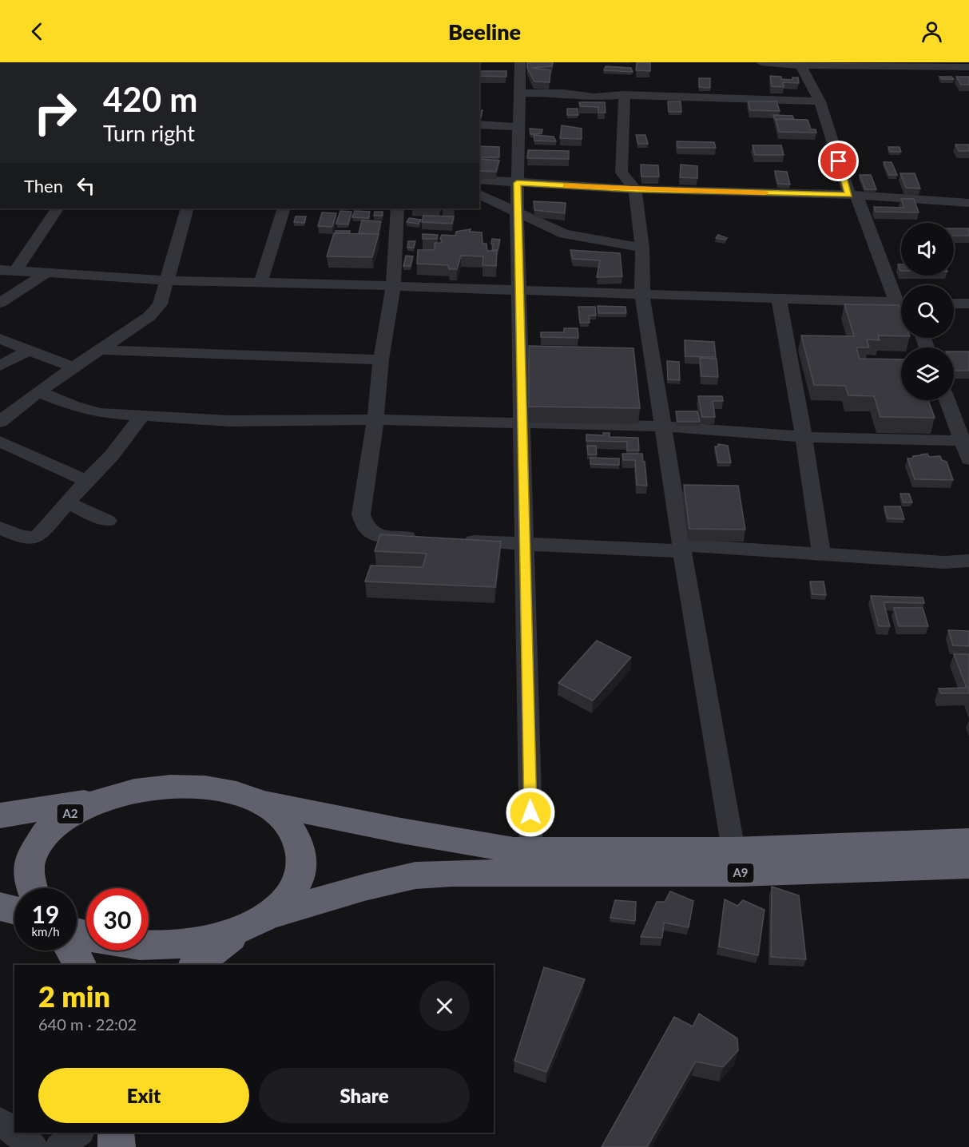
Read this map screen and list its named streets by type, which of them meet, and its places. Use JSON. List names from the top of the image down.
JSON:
{
  "streets": {
    "highway": ["A2", "A9"]
  },
  "crossings": [
    ["A2", "A9"]
  ],
  "page": {
    "header": "Beeline",
    "turn": ["420 m", "Turn right"],
    "then": "Then",
    "speed": "19 km/h",
    "limit": "30",
    "heading": ["2 min", "640 m · 22:02"],
    "buttons": ["Exit", "Share"]
  }
}
